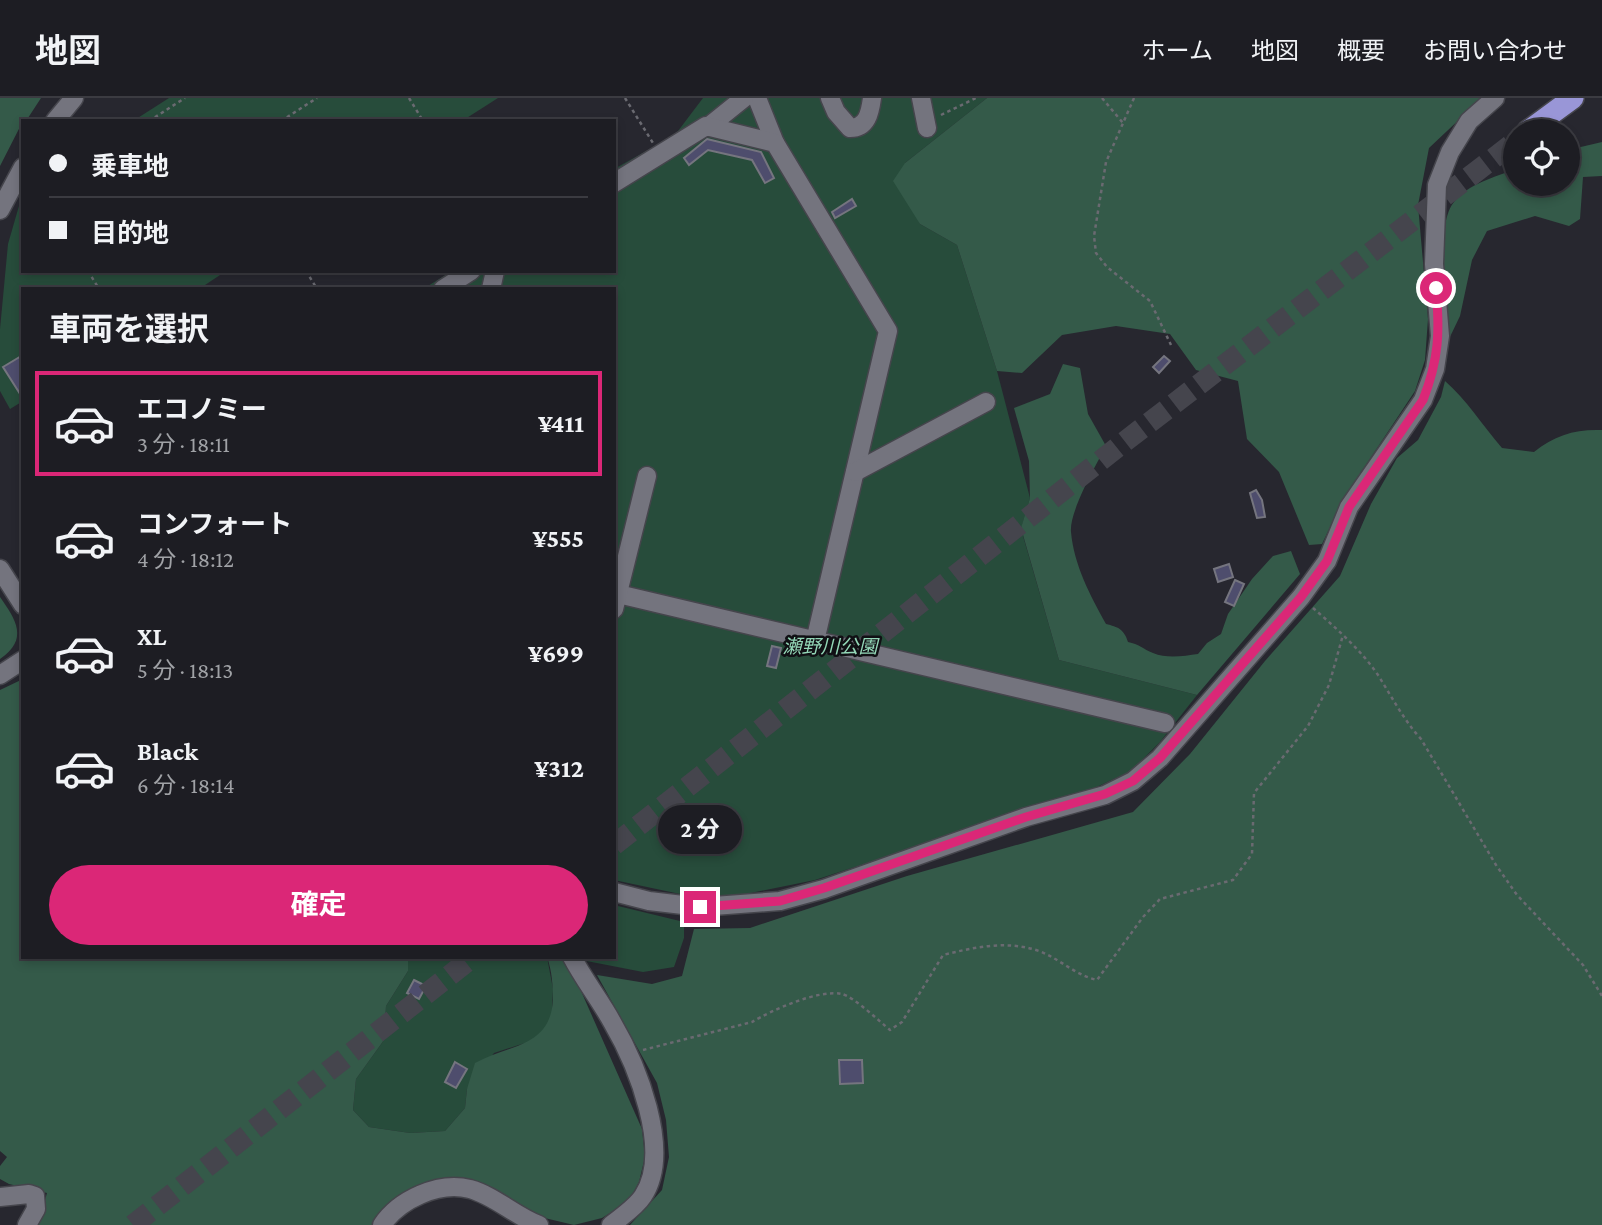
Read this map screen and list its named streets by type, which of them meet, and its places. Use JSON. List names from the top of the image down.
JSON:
{
  "parks": ["瀬野川公園"],
  "page": {
    "header": "地図",
    "nav": [
      "ホーム",
      "地図",
      "概要",
      "お問い合わせ"
    ],
    "banner": ["乗車地", "目的地"],
    "heading": "車両を選択",
    "list": [
      {
        "name": "エコノミー",
        "note": "3 分 · 18:11",
        "value": "¥411"
      },
      {
        "name": "コンフォート",
        "note": "4 分 · 18:12",
        "value": "¥555"
      },
      {
        "name": "XL",
        "note": "5 分 · 18:13",
        "value": "¥699"
      },
      {
        "name": "Black",
        "note": "6 分 · 18:14",
        "value": "¥312"
      }
    ],
    "bubble": "2 分",
    "buttons": "確定"
  }
}
